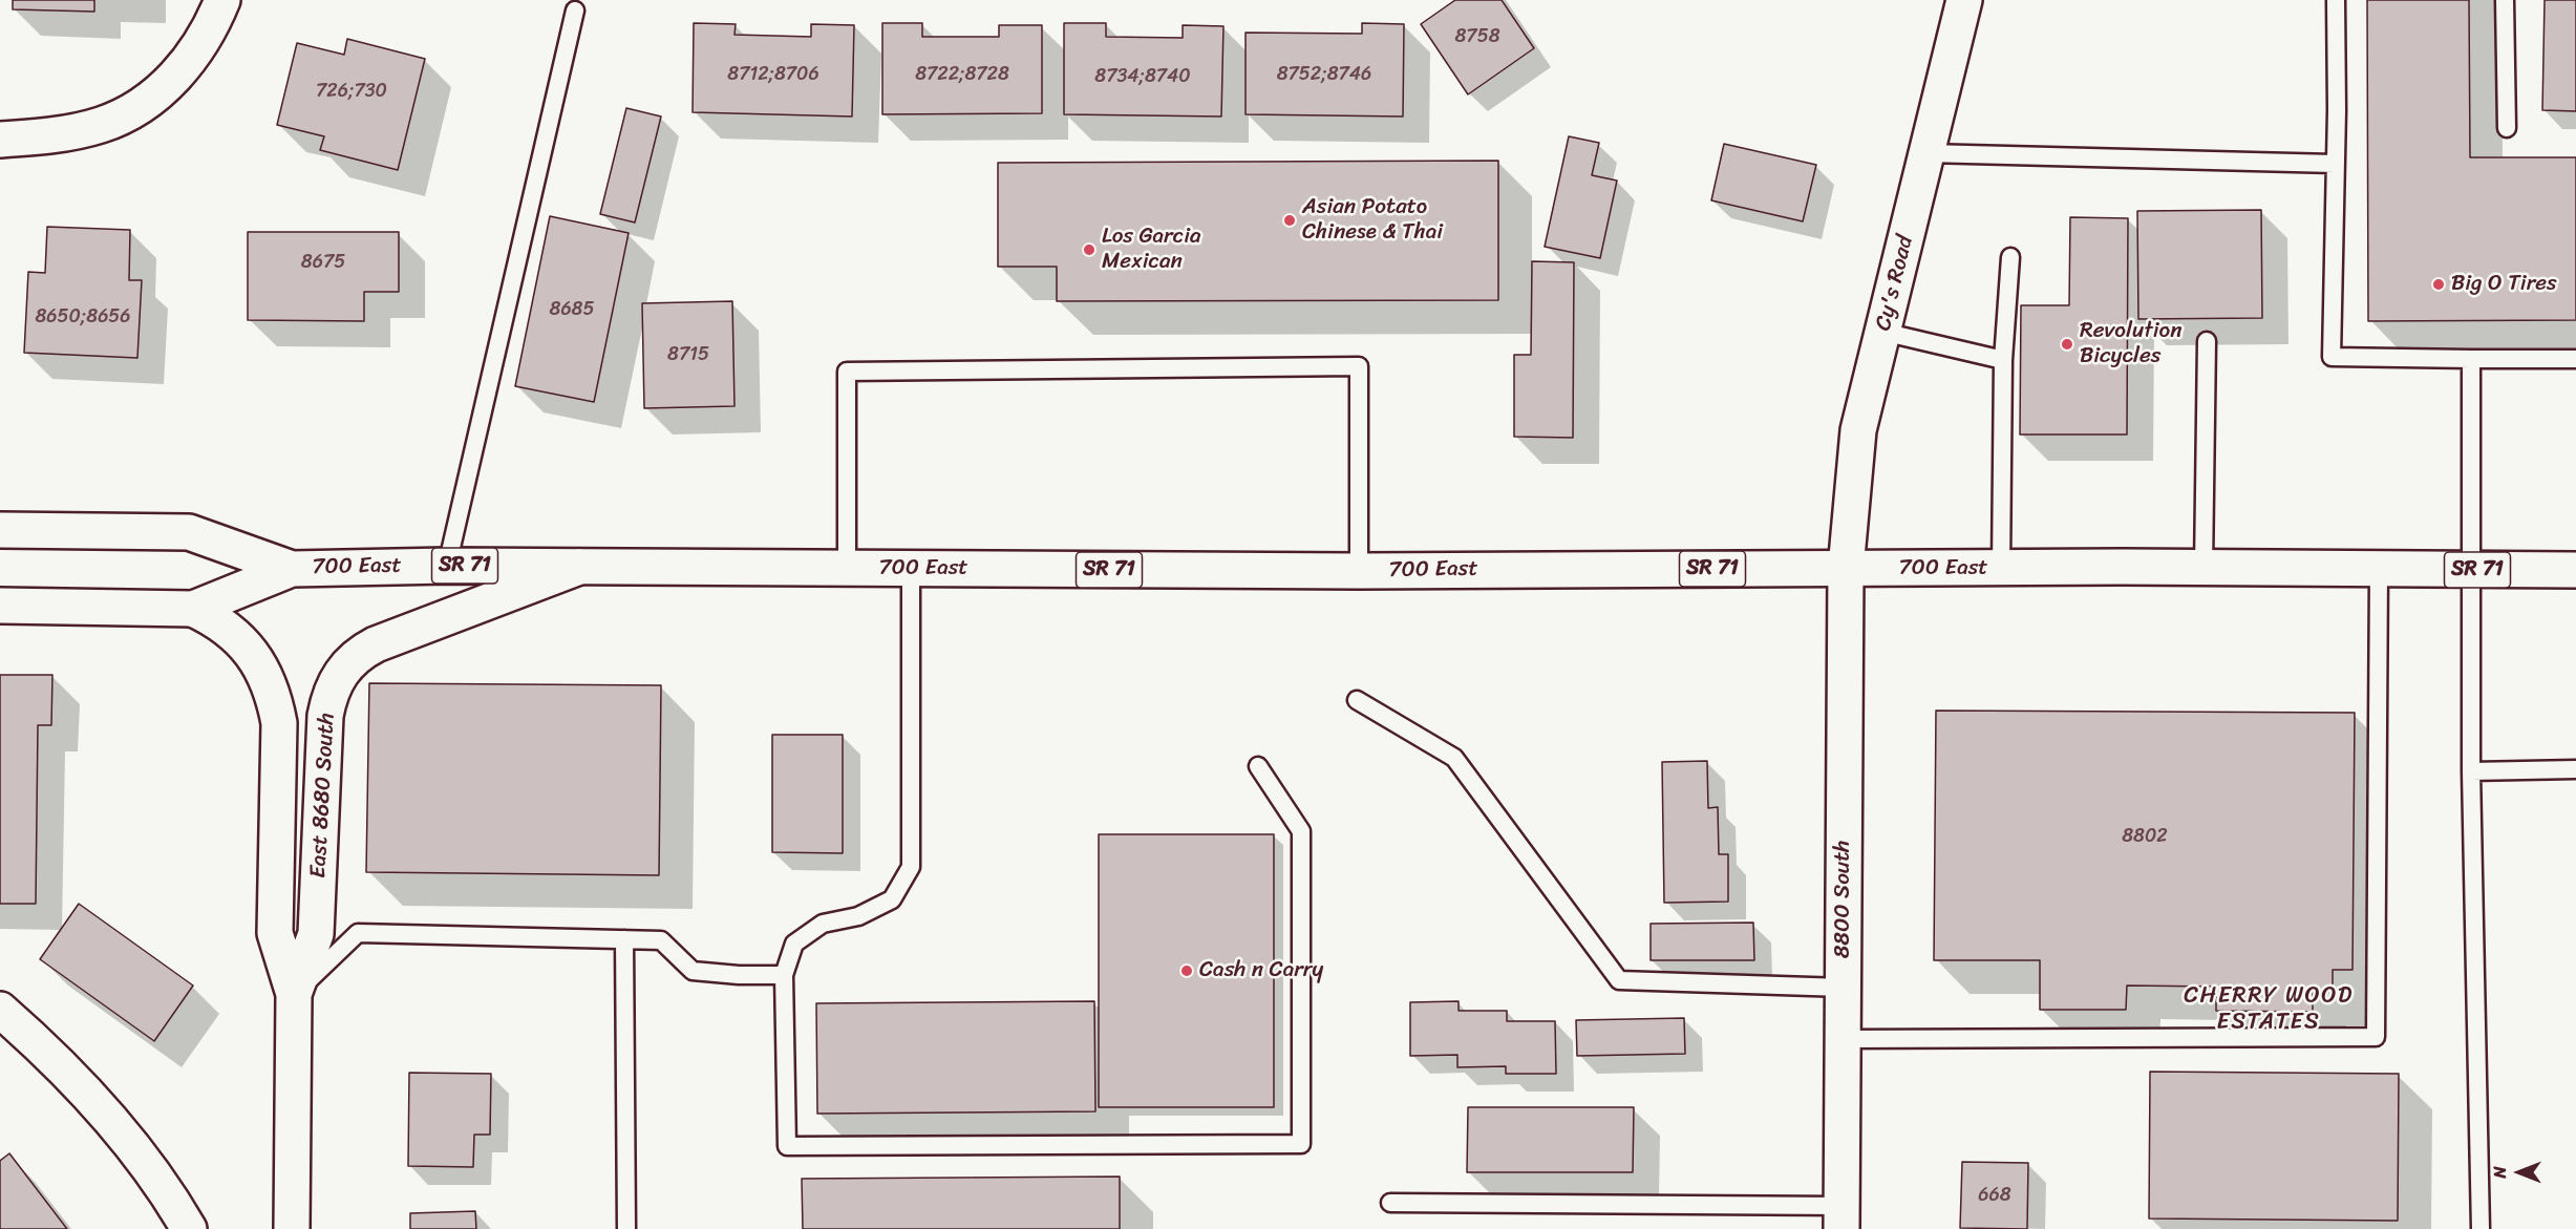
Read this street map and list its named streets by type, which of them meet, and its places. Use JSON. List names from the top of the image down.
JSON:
{
  "streets": {
    "street": [
      "Cy's Road",
      "SR 71",
      "700 East",
      "East 8680 South",
      "8800 South"
    ]
  },
  "crossings": [
    ["Cy's Road", "700 East"],
    ["Cy's Road", "8800 South"],
    ["700 East", "East 8680 South"],
    ["700 East", "8800 South"]
  ],
  "districts": ["CHERRY WOOD ESTATES"],
  "places": [
    "Asian Potato Chinese & Thai",
    "Los Garcia Mexican",
    "Big O Tires",
    "Revolution Bicycles",
    "Cash n Carry"
  ],
  "house_numbers": [
    "8758",
    "8712;8706",
    "8722;8728",
    "8752;8746",
    "8734;8740",
    "726;730",
    "8675",
    "8685",
    "8650;8656",
    "8715",
    "8802",
    "668"
  ],
  "north": "left"
}
